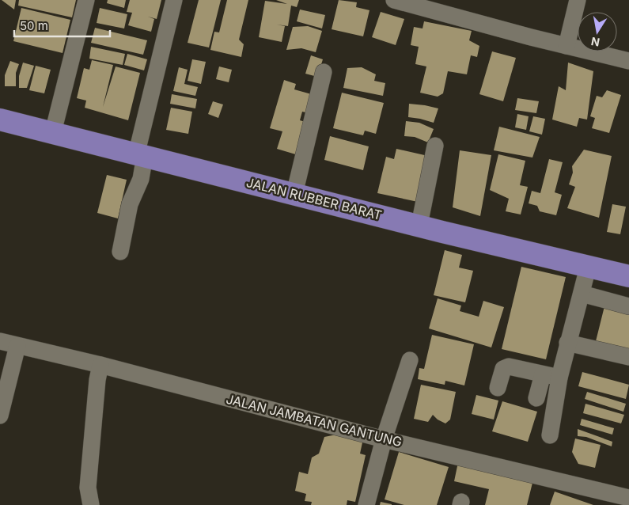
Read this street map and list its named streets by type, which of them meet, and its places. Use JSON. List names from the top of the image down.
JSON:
{
  "streets": {
    "main road": ["JALAN RUBBER BARAT"],
    "street": ["JALAN JAMBATAN GANTUNG"]
  },
  "scale_bar": "50 m",
  "north": "bottom"
}
